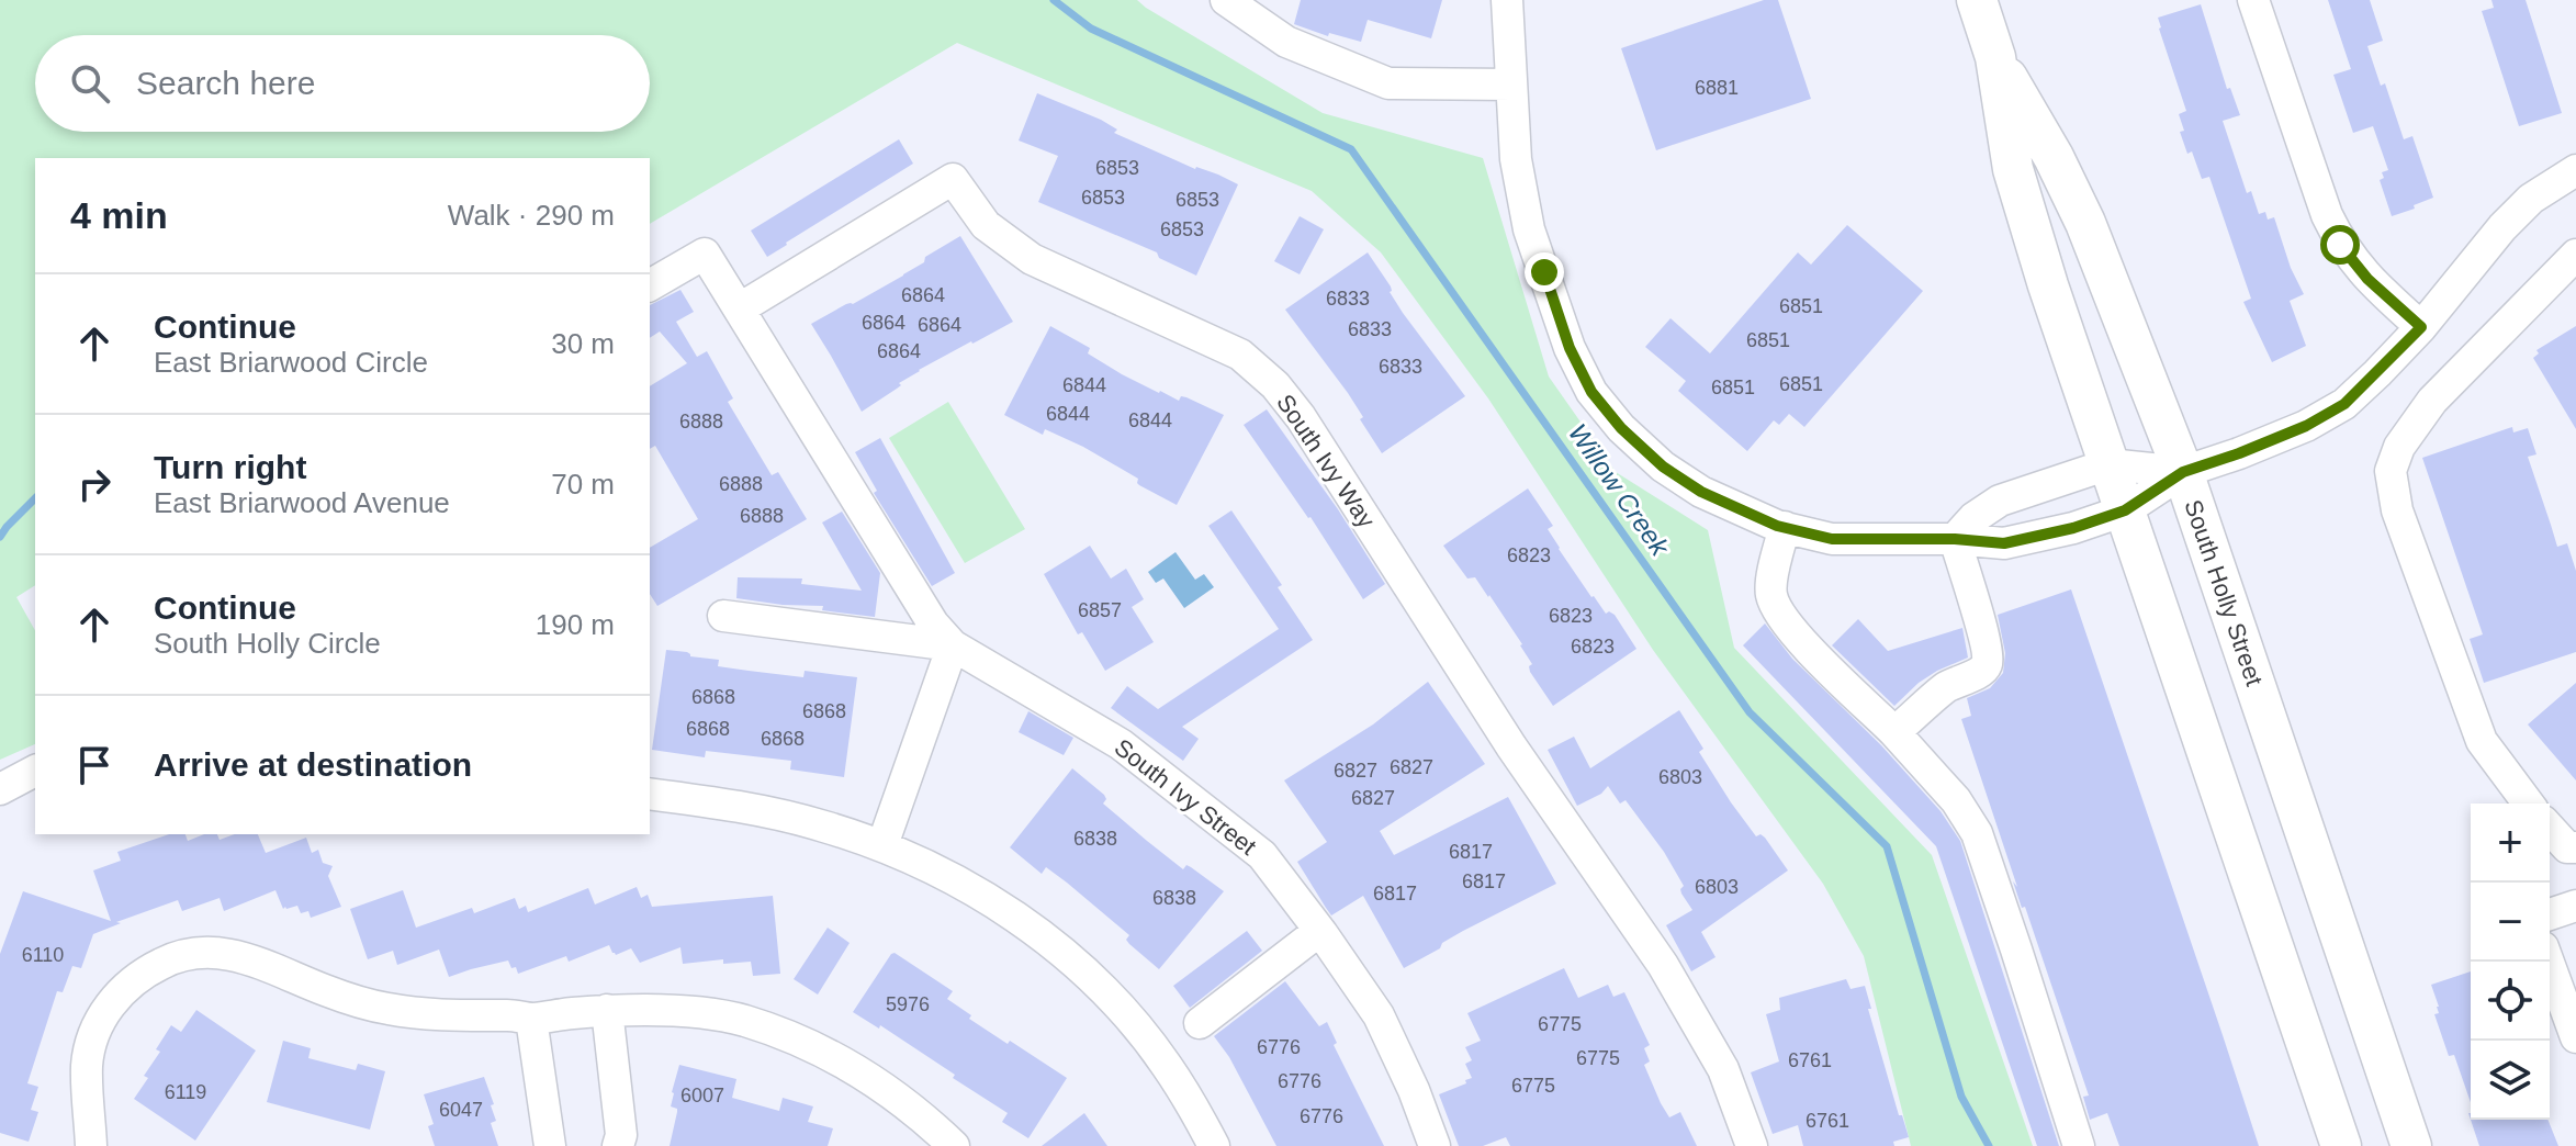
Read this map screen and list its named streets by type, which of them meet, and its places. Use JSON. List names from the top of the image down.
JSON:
{
  "streets": {
    "main road": ["South Holly Street"],
    "street": ["South Ivy Way", "South Ivy Street"]
  },
  "crossings": [
    ["South Ivy Way", "South Ivy Street"]
  ],
  "water": ["Willow Creek"],
  "house_numbers": [
    "6881",
    "6853",
    "6853",
    "6853",
    "6853",
    "6864",
    "6833",
    "6851",
    "6864",
    "6864",
    "6833",
    "6851",
    "6864",
    "6833",
    "6851",
    "6844",
    "6851",
    "6844",
    "6844",
    "6888",
    "6888",
    "6888",
    "6823",
    "6857",
    "6823",
    "6823",
    "6868",
    "6868",
    "6868",
    "6868",
    "6827",
    "6827",
    "6803",
    "6827",
    "6838",
    "6817",
    "6817",
    "6803",
    "6817",
    "6838",
    "6110",
    "5976",
    "6775",
    "6776",
    "6775",
    "6761",
    "6776",
    "6775",
    "6119",
    "6007",
    "6047",
    "6776",
    "6761"
  ],
  "page": {
    "search": "Search here",
    "heading": ["4 min", "Walk · 290 m"],
    "list": [
      ["Continue", "East Briarwood Circle", "30 m"],
      ["Turn right", "East Briarwood Avenue", "70 m"],
      ["Continue", "South Holly Circle", "190 m"],
      "Arrive at destination"
    ],
    "map_buttons": ["+", "−"]
  }
}
